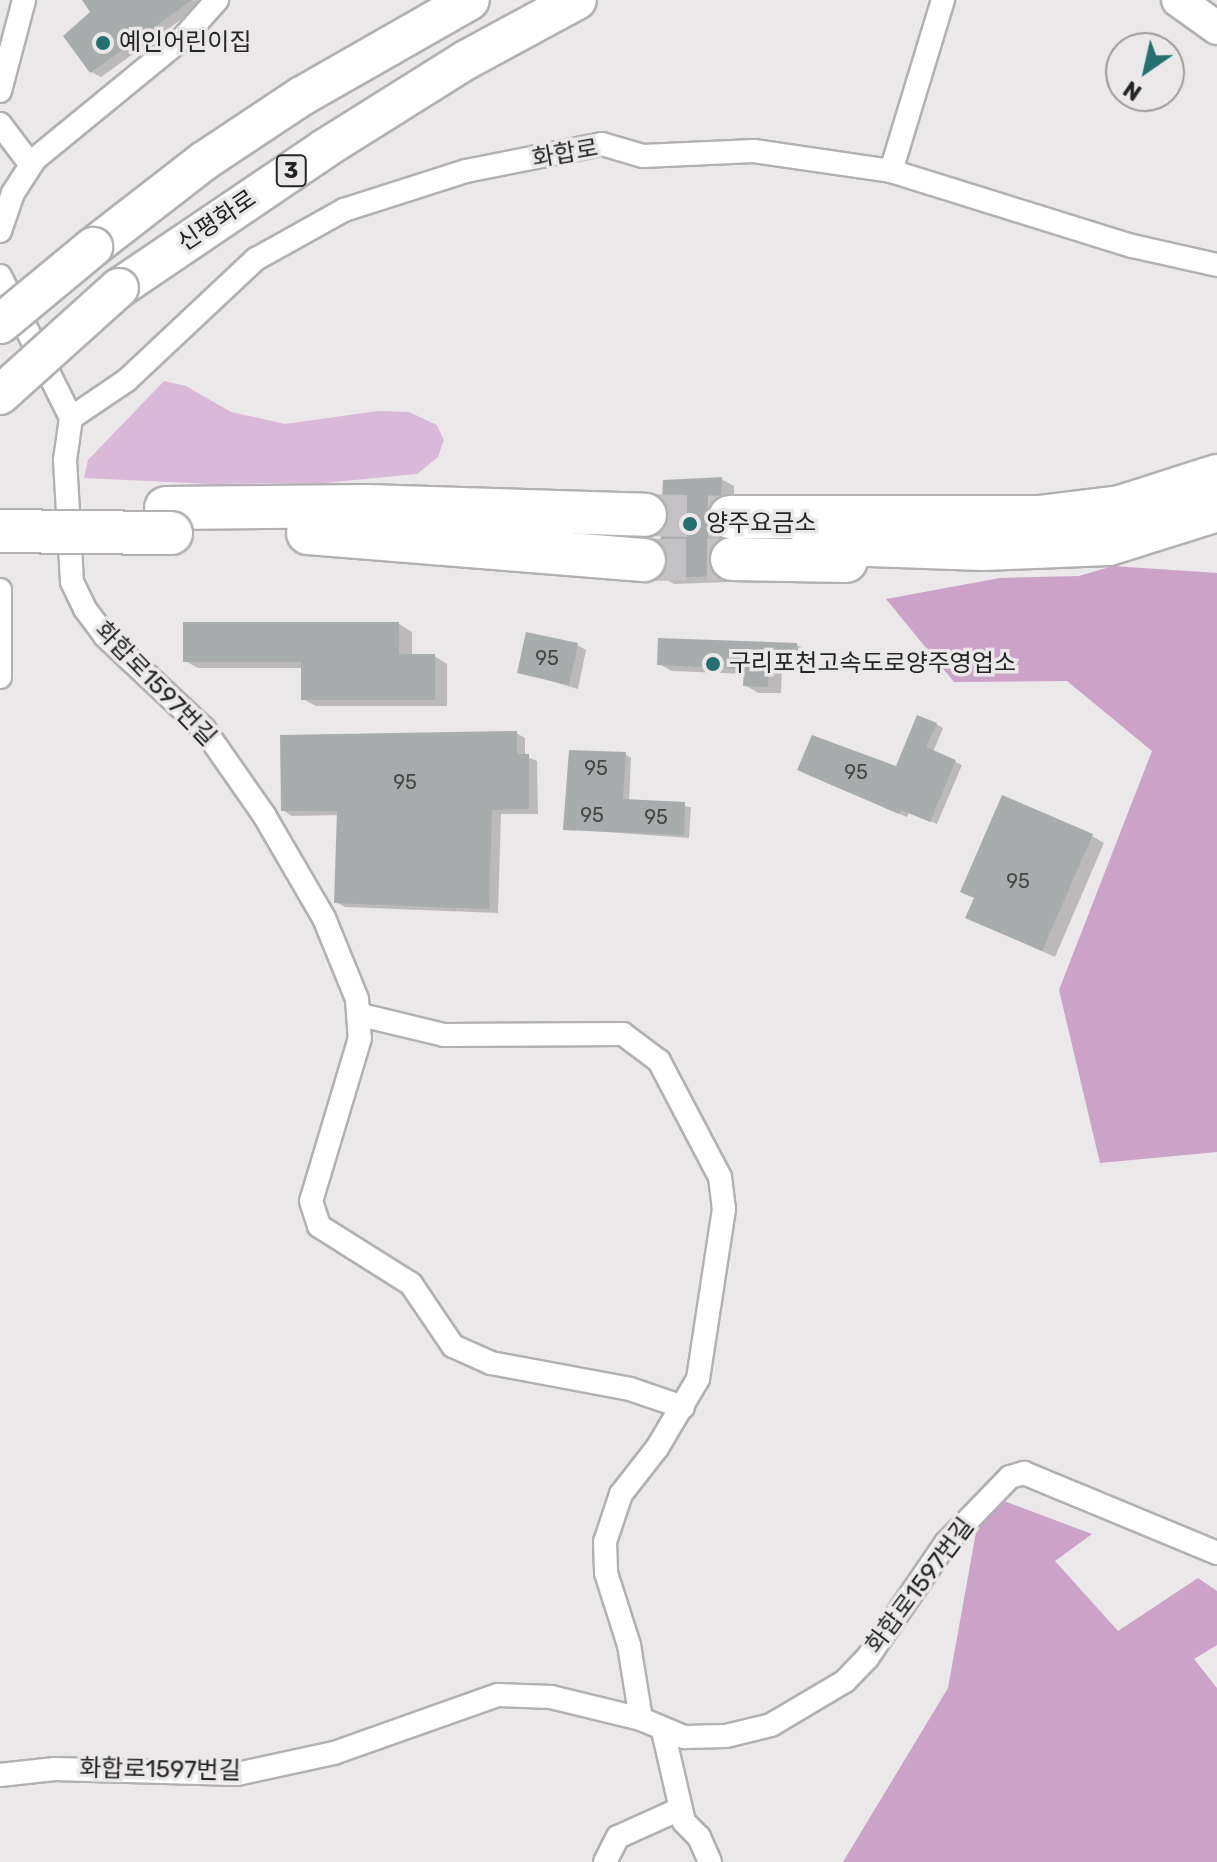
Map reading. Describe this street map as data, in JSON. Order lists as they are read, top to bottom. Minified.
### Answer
{"streets":{"highway":["3","신평화로"],"street":["화합로","화합로1597번길"]},"crossings":[["화합로","화합로1597번길"]],"places":["예인어린이집","양주요금소","구리포천고속도로양주영업소"],"house_numbers":["95","95","95","95","95","95","95"],"north":"bottom left"}
